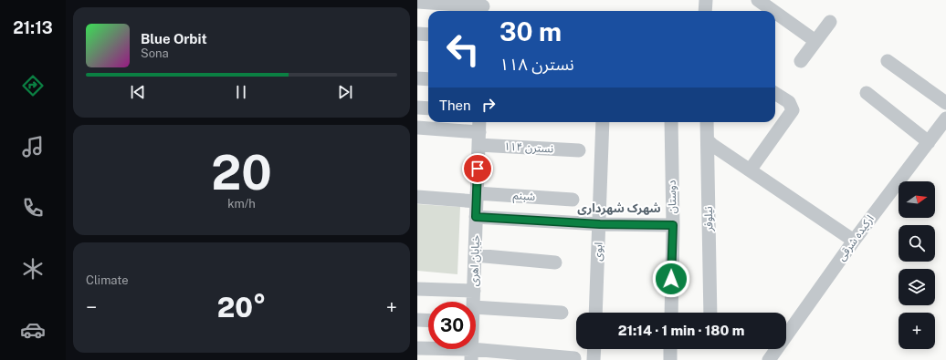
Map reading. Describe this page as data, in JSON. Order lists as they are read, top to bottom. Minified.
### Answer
{"streets":{"street":["نسترن ۱۱۴","شبنم","دوستان","نیلوفر","ارکیده شرقی","ابوی","خیابان اهری"]},"crossings":[["نسترن ۱۱۴","خیابان اهری"],["شبنم","خیابان اهری"]],"districts":["شهرک شهرداری"],"north":"right","page":{"tabs":"21:13","turn":["30 m","نسترن ۱۱۸"],"song":["Blue Orbit","Sona"],"then":"Then","tile":[["20","km/h"],"Climate"],"map_buttons":"+","heat":["−","20°","+"],"limit":"30","trip":"21:14 · 1 min · 180 m"}}
